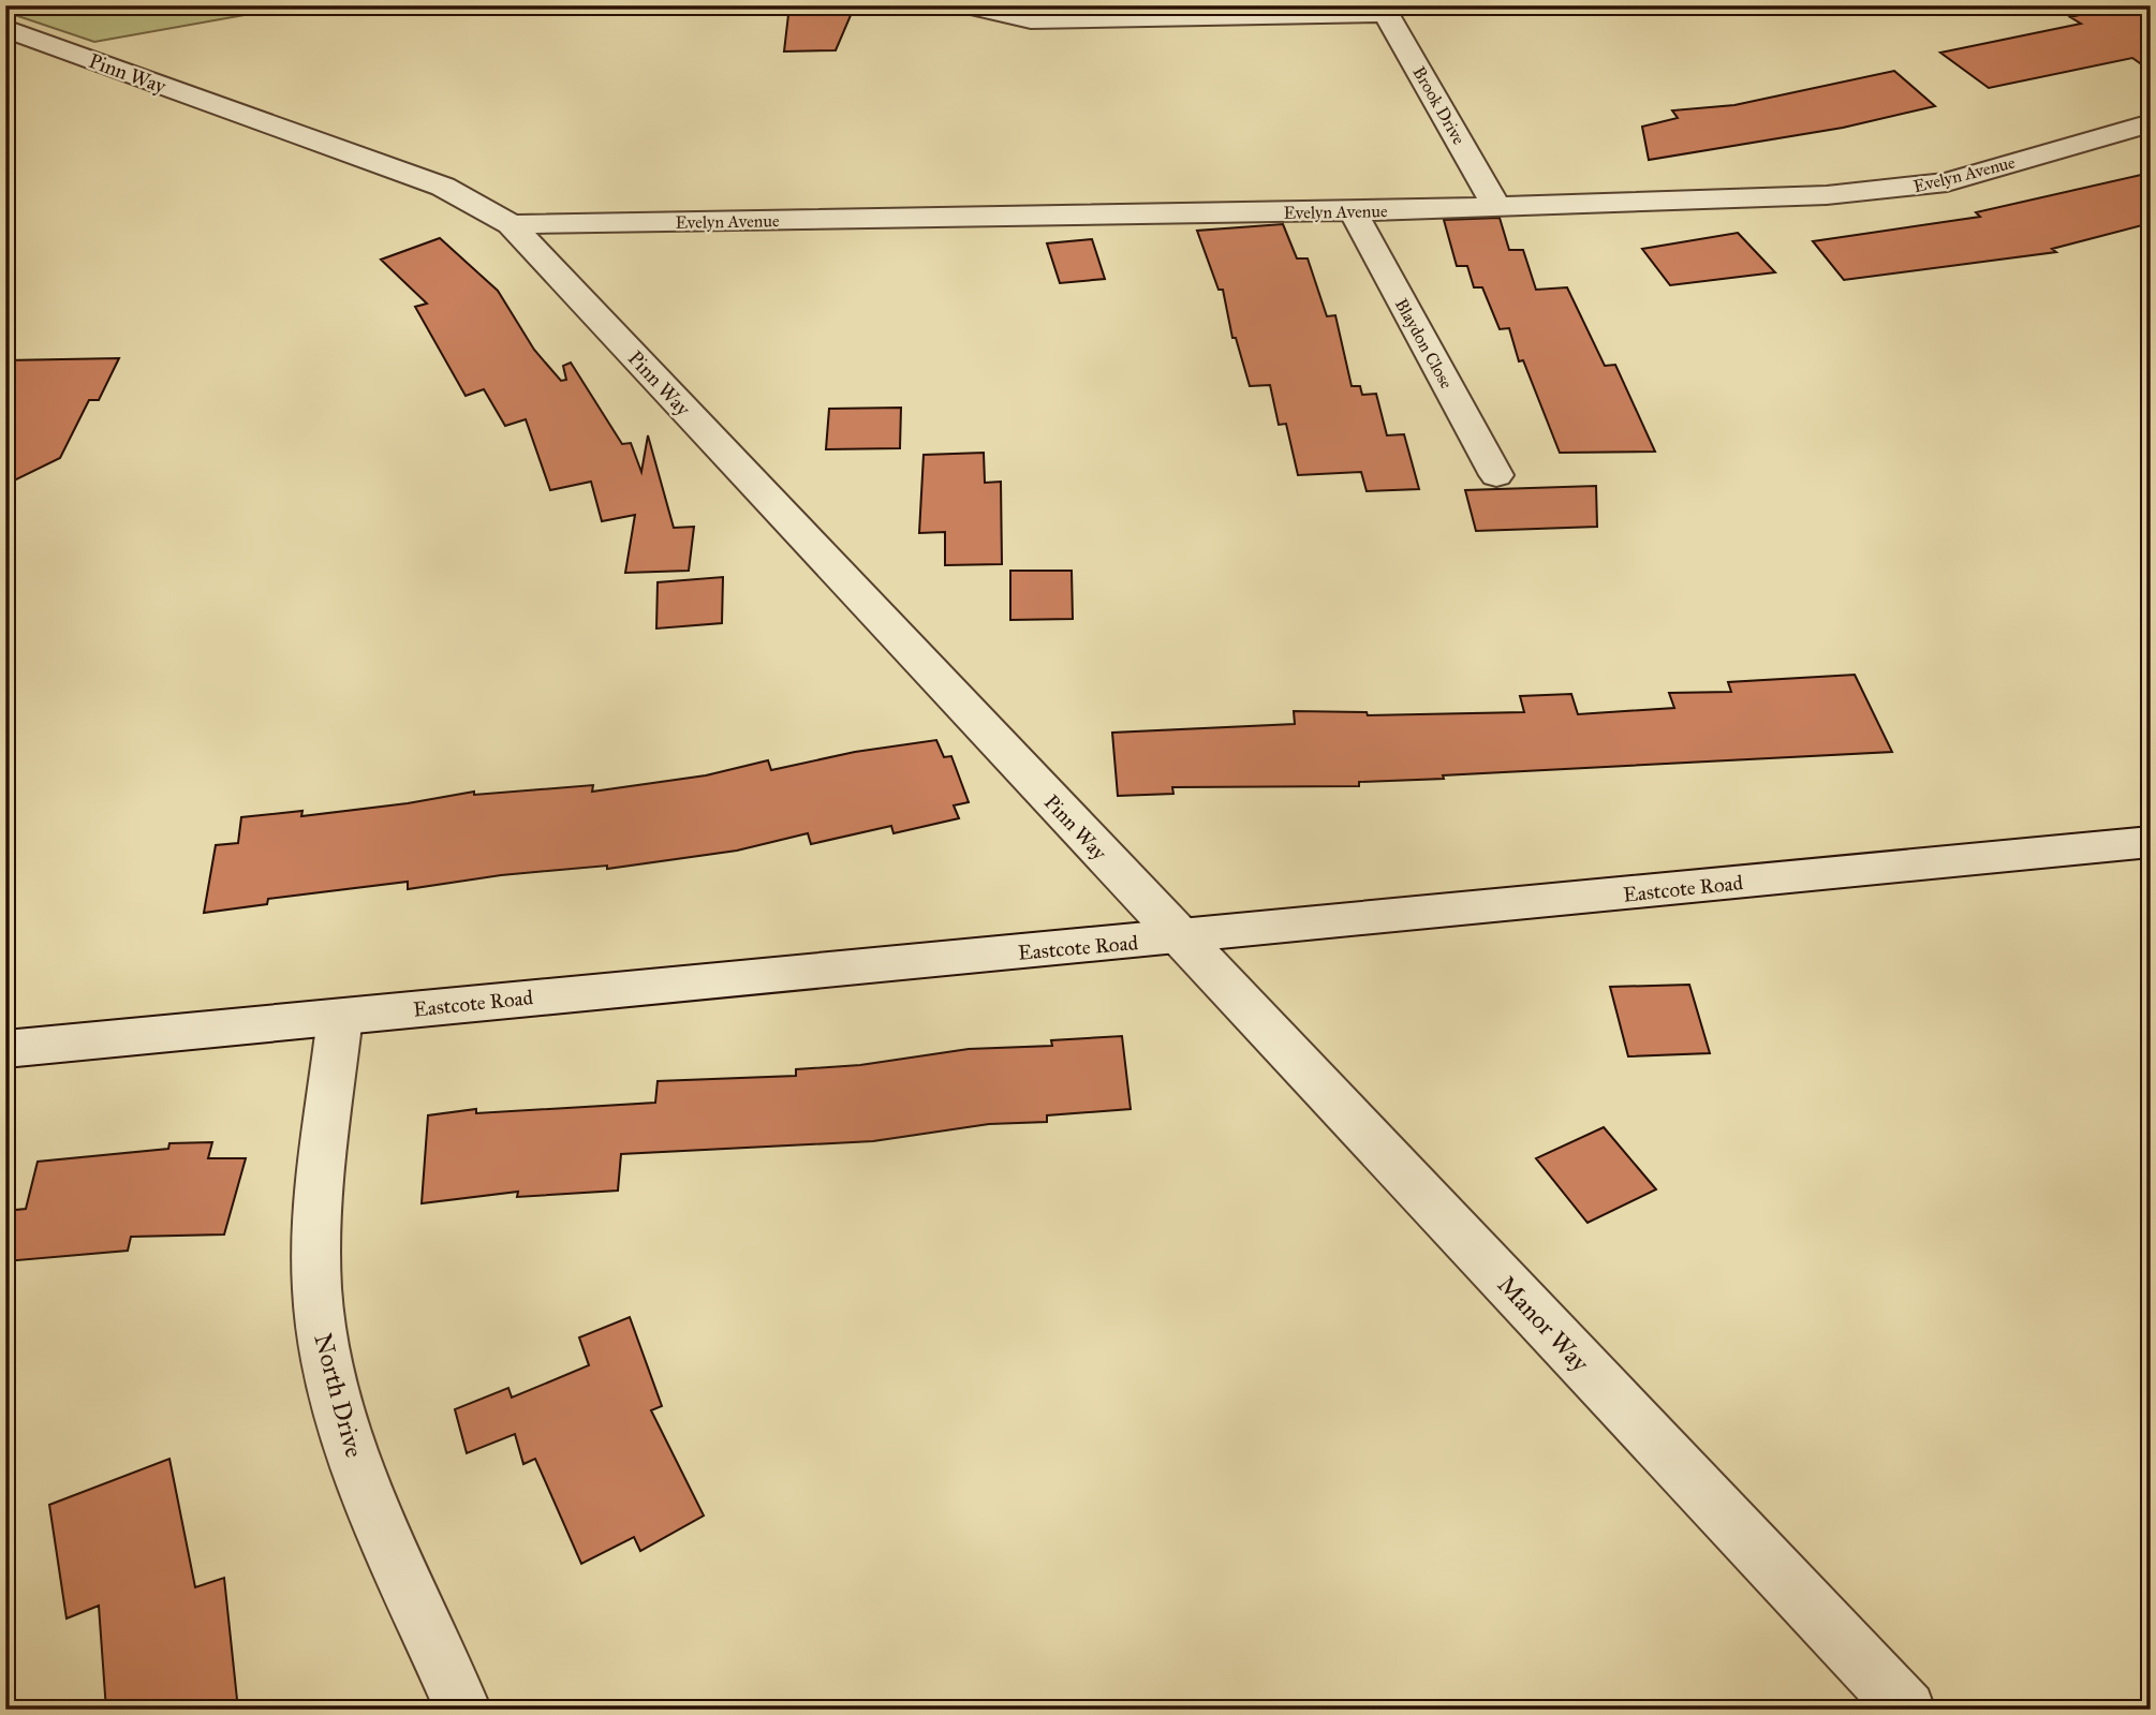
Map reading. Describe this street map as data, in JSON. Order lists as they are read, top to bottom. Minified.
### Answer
{"streets":{"street":["Pinn Way","Brook Drive","Evelyn Avenue","Blaydon Close","Eastcote Road","Manor Way","North Drive"]},"crossings":[["Pinn Way","Evelyn Avenue"],["Pinn Way","Eastcote Road"],["Pinn Way","Manor Way"],["Brook Drive","Evelyn Avenue"],["Evelyn Avenue","Blaydon Close"],["Eastcote Road","Manor Way"],["Eastcote Road","North Drive"]]}
